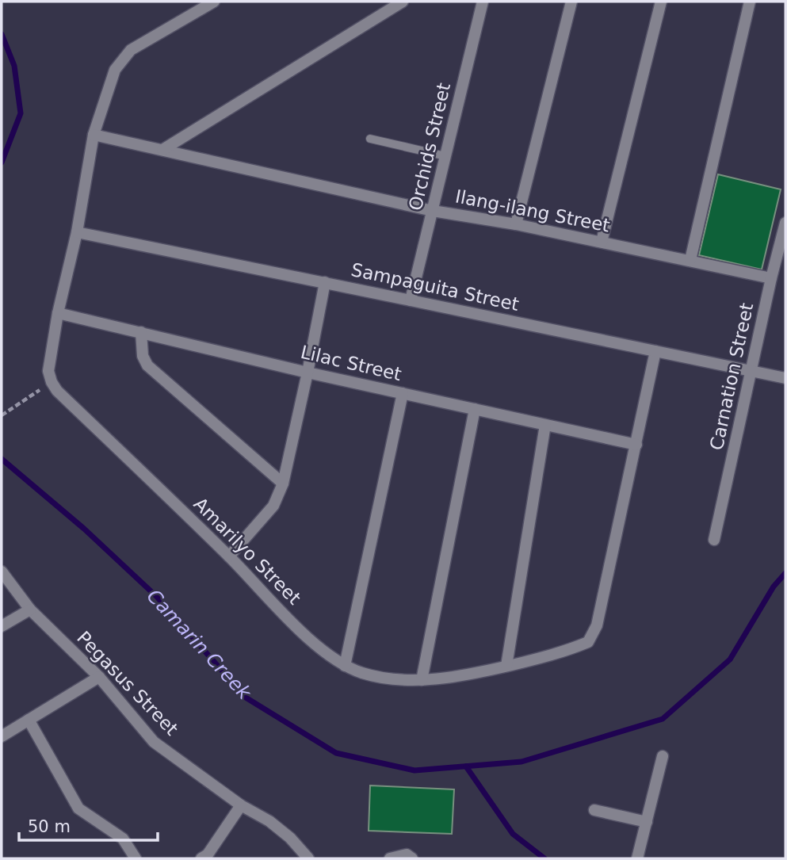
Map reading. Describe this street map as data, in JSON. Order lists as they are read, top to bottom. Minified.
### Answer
{"streets":{"street":["Orchids Street","Ilang-ilang Street","Sampaguita Street","Lilac Street","Carnation Street","Amarilyo Street","Pegasus Street"]},"crossings":[["Orchids Street","Ilang-ilang Street"],["Orchids Street","Sampaguita Street"],["Ilang-ilang Street","Carnation Street"],["Sampaguita Street","Carnation Street"],["Sampaguita Street","Amarilyo Street"],["Lilac Street","Amarilyo Street"]],"water":["Camarin Creek"],"scale_bar":"50 m"}
